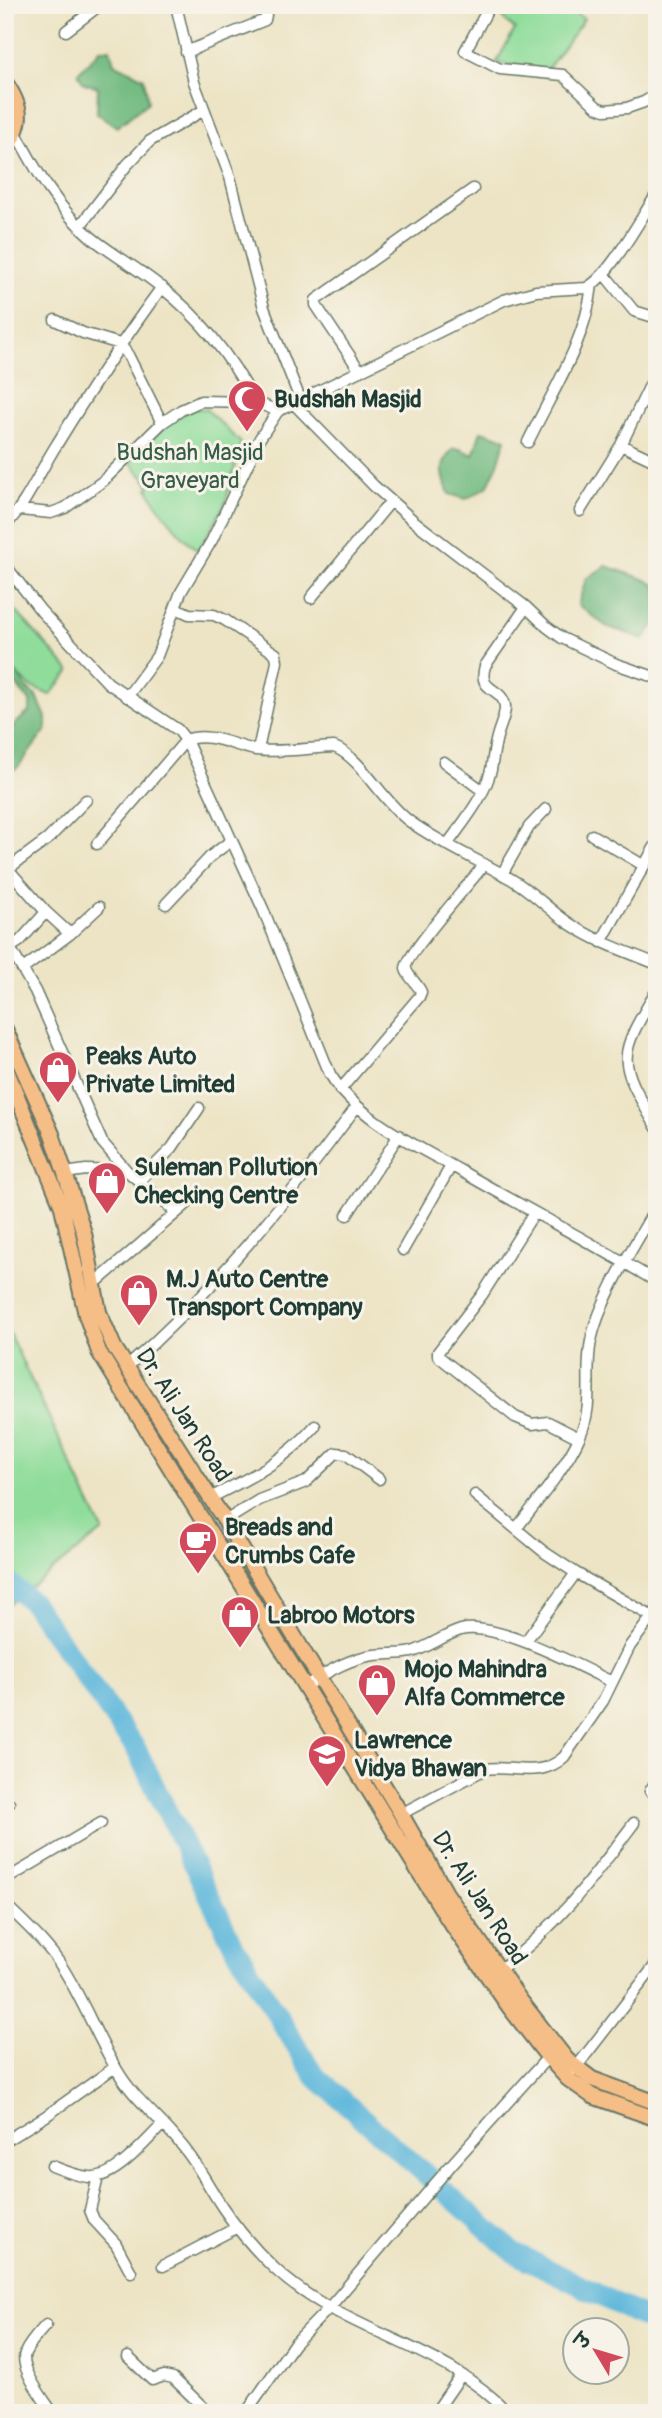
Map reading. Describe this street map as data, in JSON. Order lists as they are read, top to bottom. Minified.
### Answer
{"streets":{"main road":["Dr. Ali Jan Road"]},"parks":["Budshah Masjid Graveyard"],"places":{"mosque":["Budshah Masjid"],"shop":["Peaks Auto Private Limited","Suleman Pollution Checking Centre","M.J Auto Centre Transport Company","Labroo Motors","Mojo Mahindra Alfa Commerce"],"cafe":["Breads and Crumbs Cafe"],"school or university":["Lawrence Vidya Bhawan"]},"north":"top left"}
